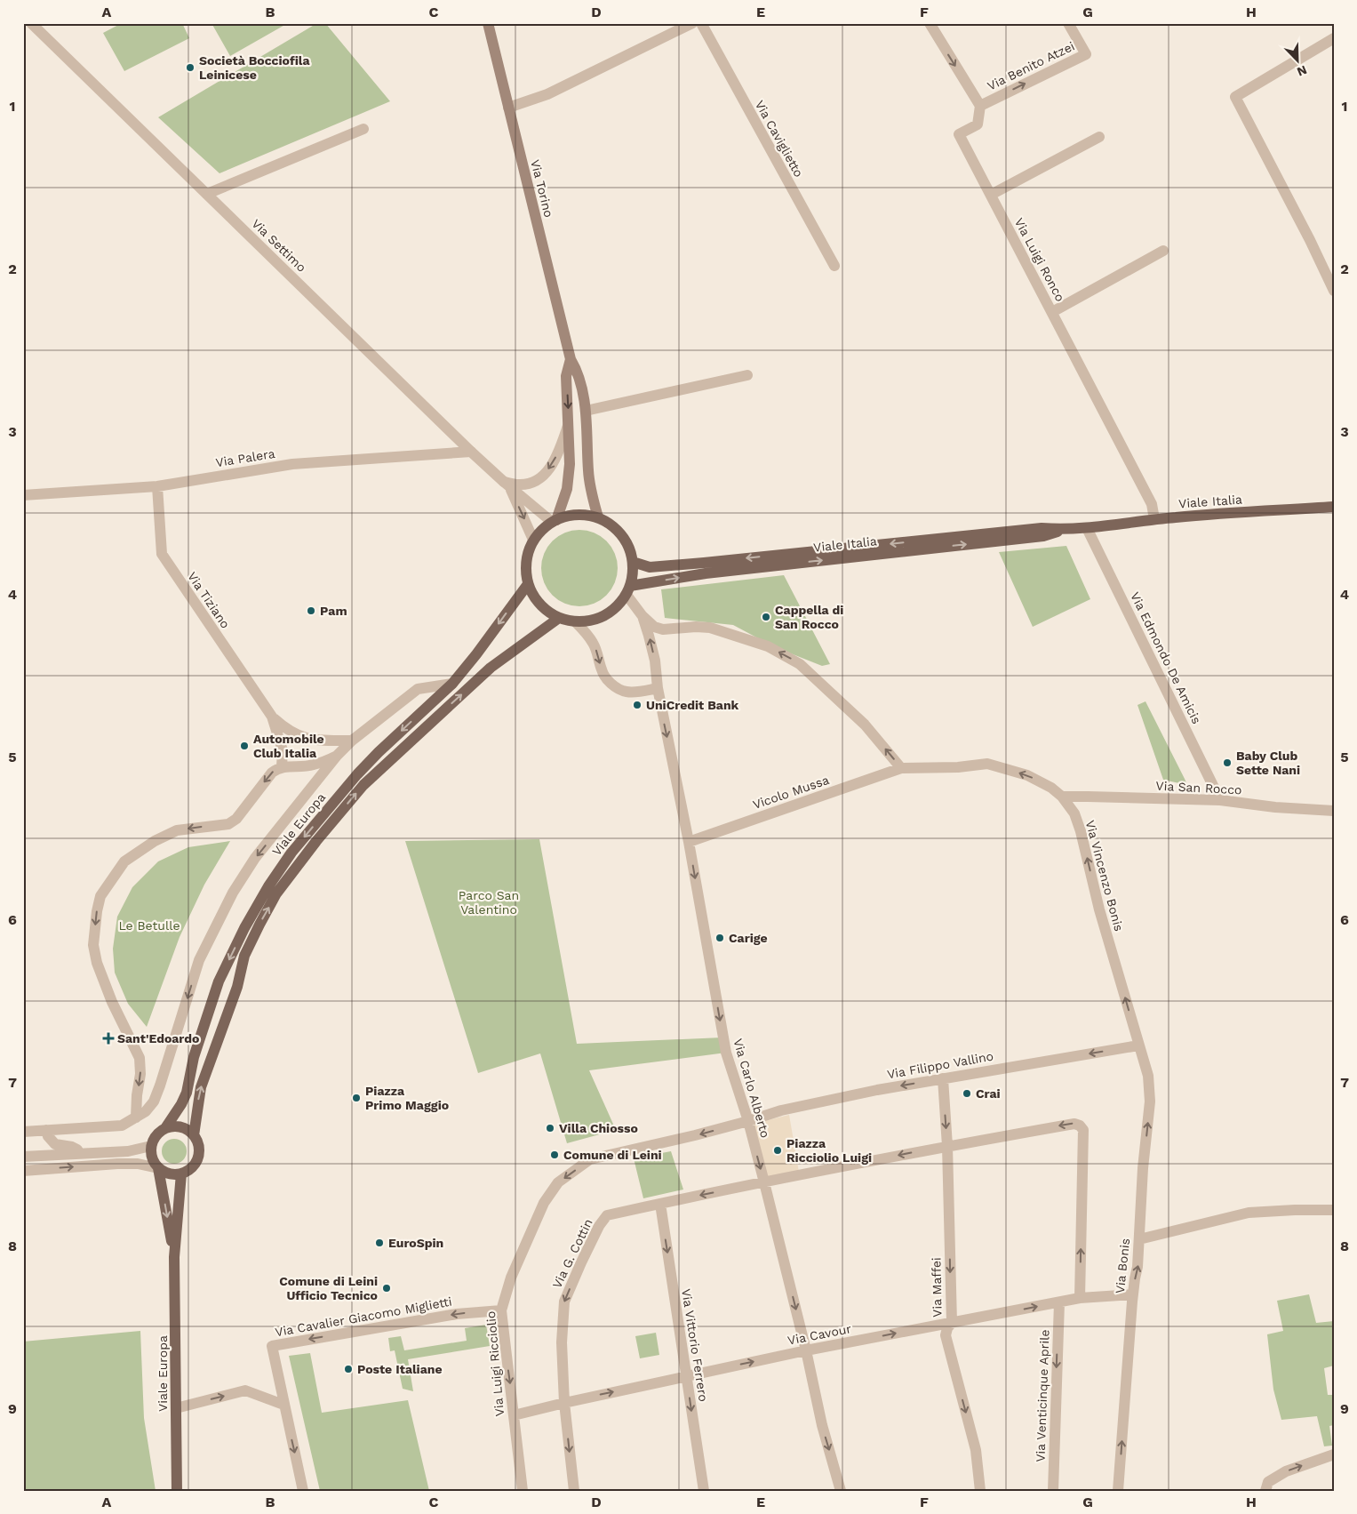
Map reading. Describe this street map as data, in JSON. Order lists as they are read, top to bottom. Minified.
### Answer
{"streets":{"main road":["Via Torino","Viale Italia","Viale Europa"],"street":["Via Benito Atzei","Via Caviglietto","Via Settimo","Via Luigi Ronco","Via Palera","Via Tiziano","Via Edmondo De Amicis","Via San Rocco","Vicolo Mussa","Via Vincenzo Bonis","Via Filippo Vallino","Via Carlo Alberto","Via G. Cottin","Via Bonis","Via Maffei","Via Cavalier Giacomo Miglietti","Via Cavour","Via Vittorio Ferrero","Via Luigi Ricciolio","Via Venticinque Aprile"]},"crossings":[["Via Benito Atzei","Via Luigi Ronco"],["Via Torino","Via Settimo"],["Via Torino","Viale Italia"],["Via Torino","Viale Europa"],["Via Torino","Via Carlo Alberto"],["Via Settimo","Via Palera"],["Via Settimo","Viale Italia"],["Via Settimo","Viale Europa"],["Via Settimo","Via Carlo Alberto"],["Via Luigi Ronco","Viale Italia"],["Via Palera","Via Tiziano"],["Viale Italia","Via Edmondo De Amicis"],["Viale Italia","Viale Europa"],["Viale Italia","Via Carlo Alberto"],["Via Edmondo De Amicis","Via San Rocco"],["Via San Rocco","Via Vincenzo Bonis"],["Vicolo Mussa","Via Vincenzo Bonis"],["Vicolo Mussa","Via Carlo Alberto"],["Viale Europa","Via Carlo Alberto"],["Via Vincenzo Bonis","Via Filippo Vallino"],["Via Vincenzo Bonis","Via Bonis"],["Via Filippo Vallino","Via Carlo Alberto"],["Via Filippo Vallino","Via Bonis"],["Via Filippo Vallino","Via Maffei"],["Via Filippo Vallino","Via Luigi Ricciolio"],["Via Carlo Alberto","Via G. Cottin"],["Via Carlo Alberto","Via Cavour"],["Via Carlo Alberto","Via Luigi Ricciolio"],["Via G. Cottin","Via Maffei"],["Via G. Cottin","Via Cavour"],["Via G. Cottin","Via Vittorio Ferrero"],["Via Bonis","Via Cavour"],["Via Maffei","Via Cavour"],["Via Cavalier Giacomo Miglietti","Via Luigi Ricciolio"],["Via Cavour","Via Vittorio Ferrero"],["Via Cavour","Via Luigi Ricciolio"],["Via Cavour","Via Venticinque Aprile"]],"one_way":["Via Vincenzo Bonis","Via Filippo Vallino","Via Carlo Alberto","Via Bonis","Via Maffei","Via Cavour","Via Vittorio Ferrero","Via Luigi Ricciolio","Via Venticinque Aprile"],"parks":["Parco San Valentino","Le Betulle"],"places":{"other":["Società Bocciofila Leinicese","Pam","Cappella di San Rocco","UniCredit Bank","Automobile Club Italia","Baby Club Sette Nani","Carige","Crai","Piazza Primo Maggio","Villa Chiosso","Piazza Ricciolio Luigi","Comune di Leini","EuroSpin","Comune di Leini Ufficio Tecnico","Poste Italiane"],"health":["Sant'Edoardo"]},"north":"bottom right","grid":{"columns":["A","B","C","D","E","F","G","H"],"rows":["1","2","3","4","5","6","7","8","9"]}}
